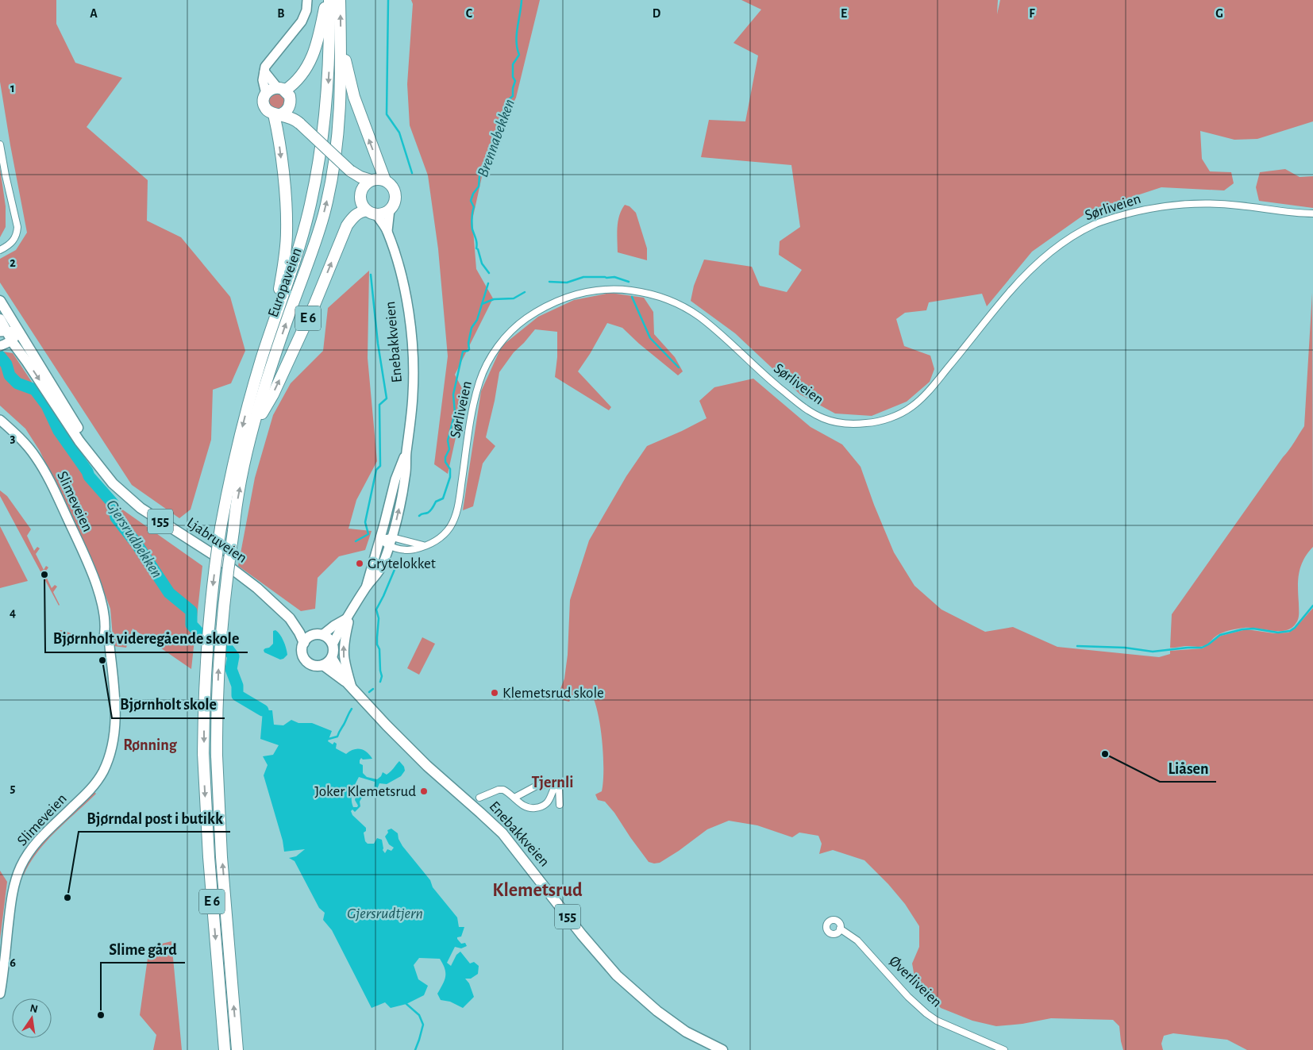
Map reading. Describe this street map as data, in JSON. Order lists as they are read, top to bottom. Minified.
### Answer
{"streets":{"highway":["Europaveien","E 6"],"main road":["Enebakkveien","155","Ljabruveien"],"street":["Sørliveien","Slimeveien","Øverliveien"]},"crossings":[["Sørliveien","Enebakkveien"],["Europaveien","E 6"],["E 6","Enebakkveien"],["Enebakkveien","155"],["Enebakkveien","Ljabruveien"],["155","Ljabruveien"]],"districts":["Rønning","Tjernli","Klemetsrud"],"water":["Brennabekken","Gjersrudbekken","Gjersrudtjern"],"places":["Grytelokket","Bjørnholt videregående skole","Bjørnholt skole","Klemetsrud skole","Liåsen","Joker Klemetsrud","Bjørndal post i butikk","Slime gård"],"north":"top","grid":{"columns":["A","B","C","D","E","F","G"],"rows":["1","2","3","4","5","6"]}}
